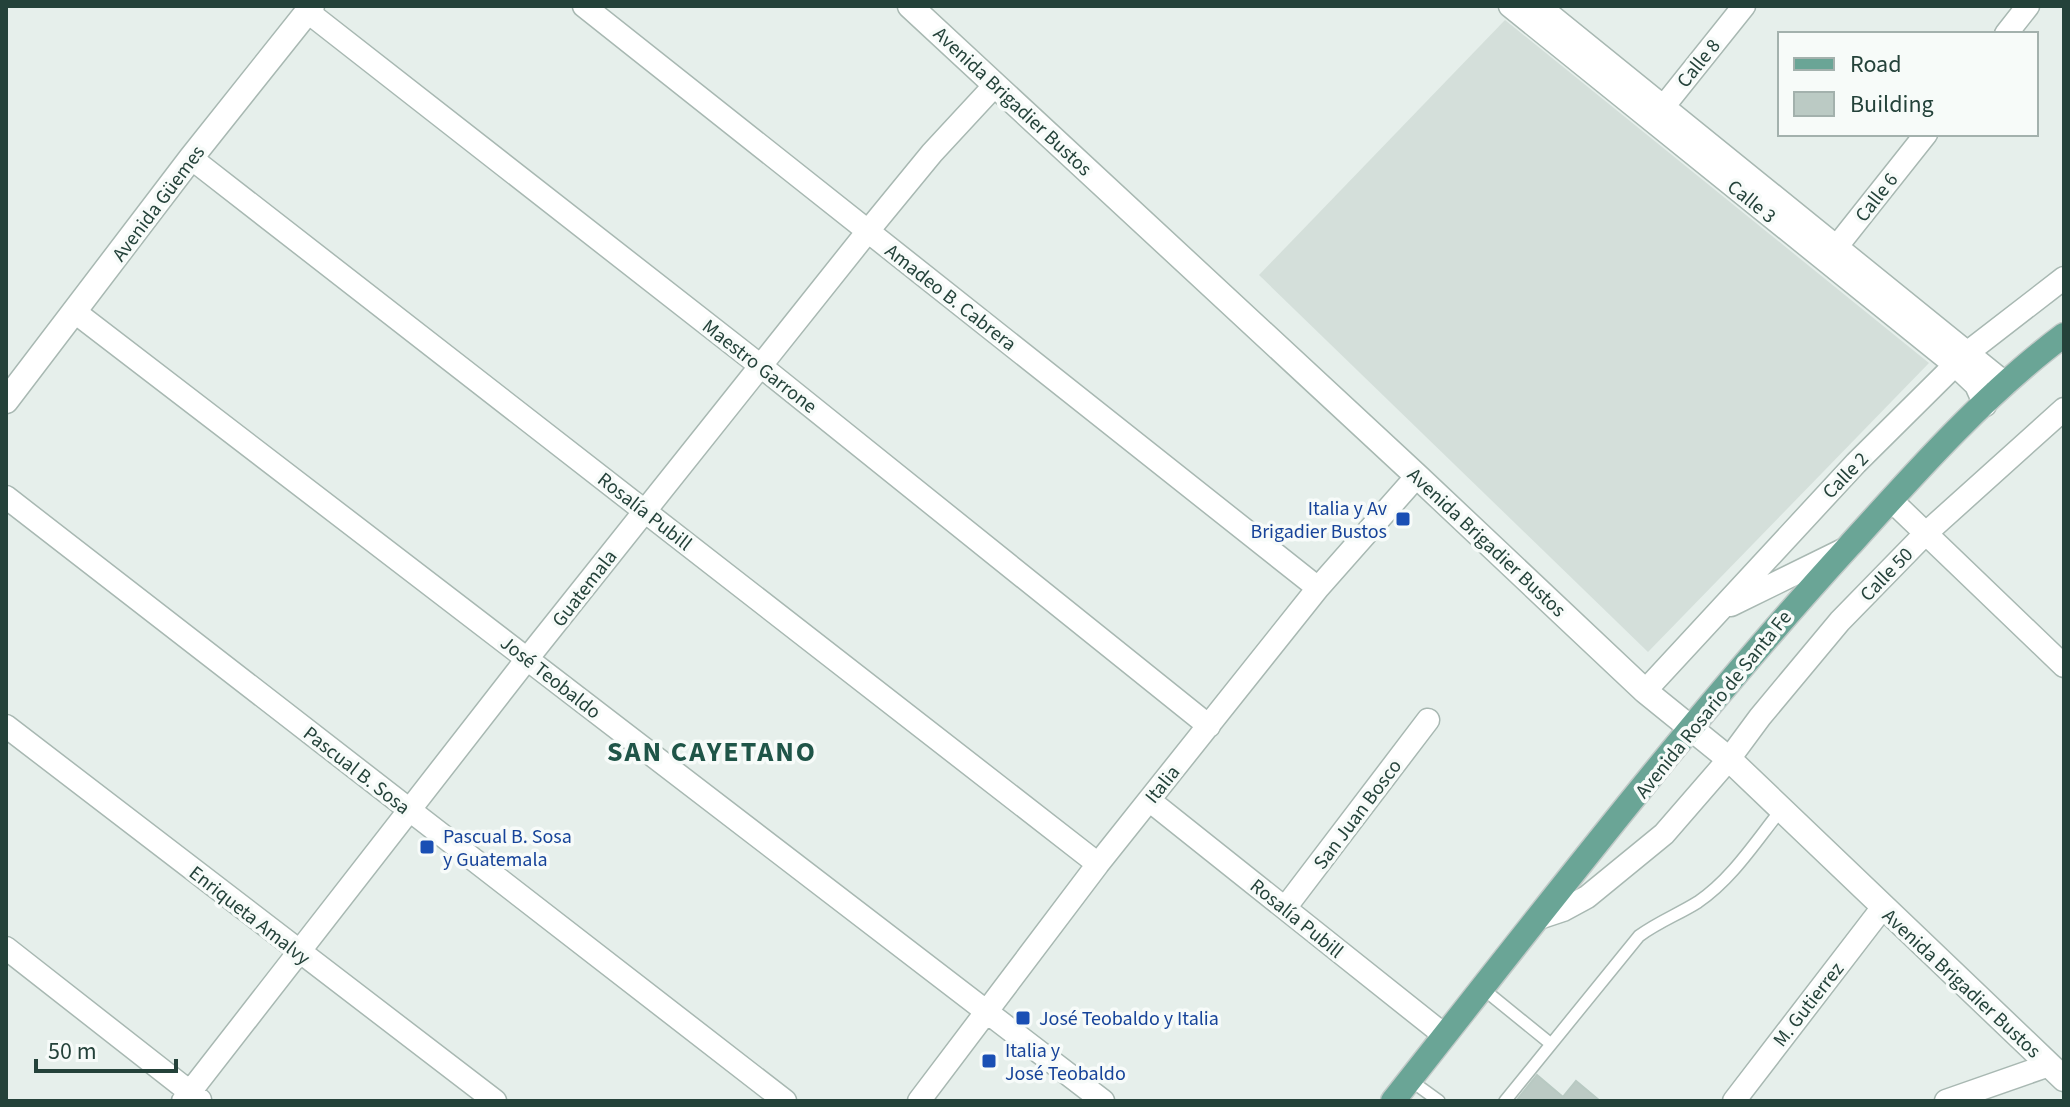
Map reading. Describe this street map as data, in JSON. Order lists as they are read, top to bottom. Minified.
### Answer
{"streets":{"main road":["Avenida Rosario de Santa Fe"],"street":["Calle 8","Avenida Brigadier Bustos","Calle 6","Calle 3","Avenida Güemes","Amadeo B. Cabrera","Maestro Garrone","Calle 2","Rosalía Pubill","Calle 50","Guatemala","José Teobaldo","Pascual B. Sosa","Italia","San Juan Bosco","Enriqueta Amalvy","M. Gutierrez"]},"crossings":[["Calle 8","Calle 3"],["Avenida Brigadier Bustos","Calle 2"],["Avenida Brigadier Bustos","Calle 50"],["Avenida Brigadier Bustos","Guatemala"],["Avenida Brigadier Bustos","Avenida Rosario de Santa Fe"],["Avenida Brigadier Bustos","Italia"],["Avenida Brigadier Bustos","M. Gutierrez"],["Calle 6","Calle 3"],["Calle 3","Calle 2"],["Calle 3","Avenida Rosario de Santa Fe"],["Avenida Güemes","Maestro Garrone"],["Avenida Güemes","Rosalía Pubill"],["Avenida Güemes","José Teobaldo"],["Amadeo B. Cabrera","Guatemala"],["Amadeo B. Cabrera","Italia"],["Maestro Garrone","Guatemala"],["Maestro Garrone","Italia"],["Rosalía Pubill","Guatemala"],["Rosalía Pubill","Avenida Rosario de Santa Fe"],["Rosalía Pubill","Italia"],["Rosalía Pubill","San Juan Bosco"],["Calle 50","Avenida Rosario de Santa Fe"],["Guatemala","José Teobaldo"],["Guatemala","Pascual B. Sosa"],["Guatemala","Enriqueta Amalvy"],["José Teobaldo","Italia"]],"districts":["SAN CAYETANO"],"places":{"transit":["Italia y Av Brigadier Bustos","Pascual B. Sosa y Guatemala","José Teobaldo y Italia","Italia y José Teobaldo"]},"legend":["Road","Building"],"scale_bar":"50 m"}
